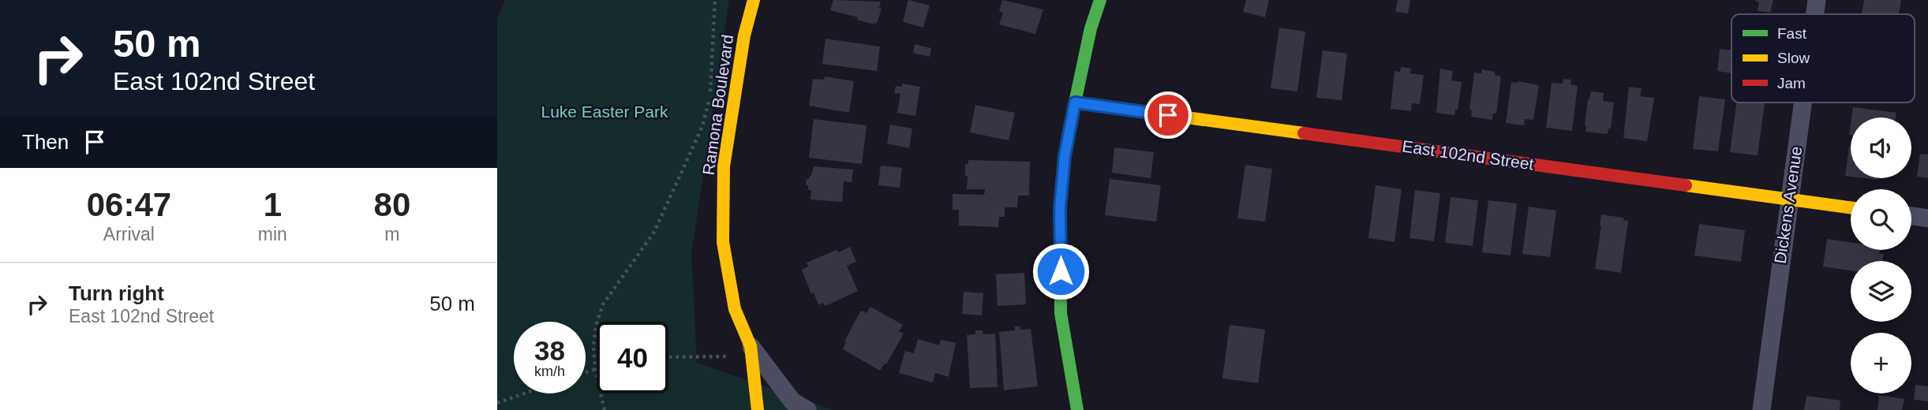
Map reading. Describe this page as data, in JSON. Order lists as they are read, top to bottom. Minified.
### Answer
{"streets":{"street":["Ramona Boulevard","East 102nd Street","Dickens Avenue"]},"crossings":[["East 102nd Street","Dickens Avenue"]],"parks":["Luke Easter Park"],"legend":["Fast","Slow","Jam"],"page":{"turn":["50 m","East 102nd Street"],"then":"Then","map_buttons":"+","eta":["06:47","Arrival","1","min","80","m"],"list":[{"name":"Turn right","note":"East 102nd Street","value":"50 m"}],"speed":"38 km/h","limit":"40"}}
